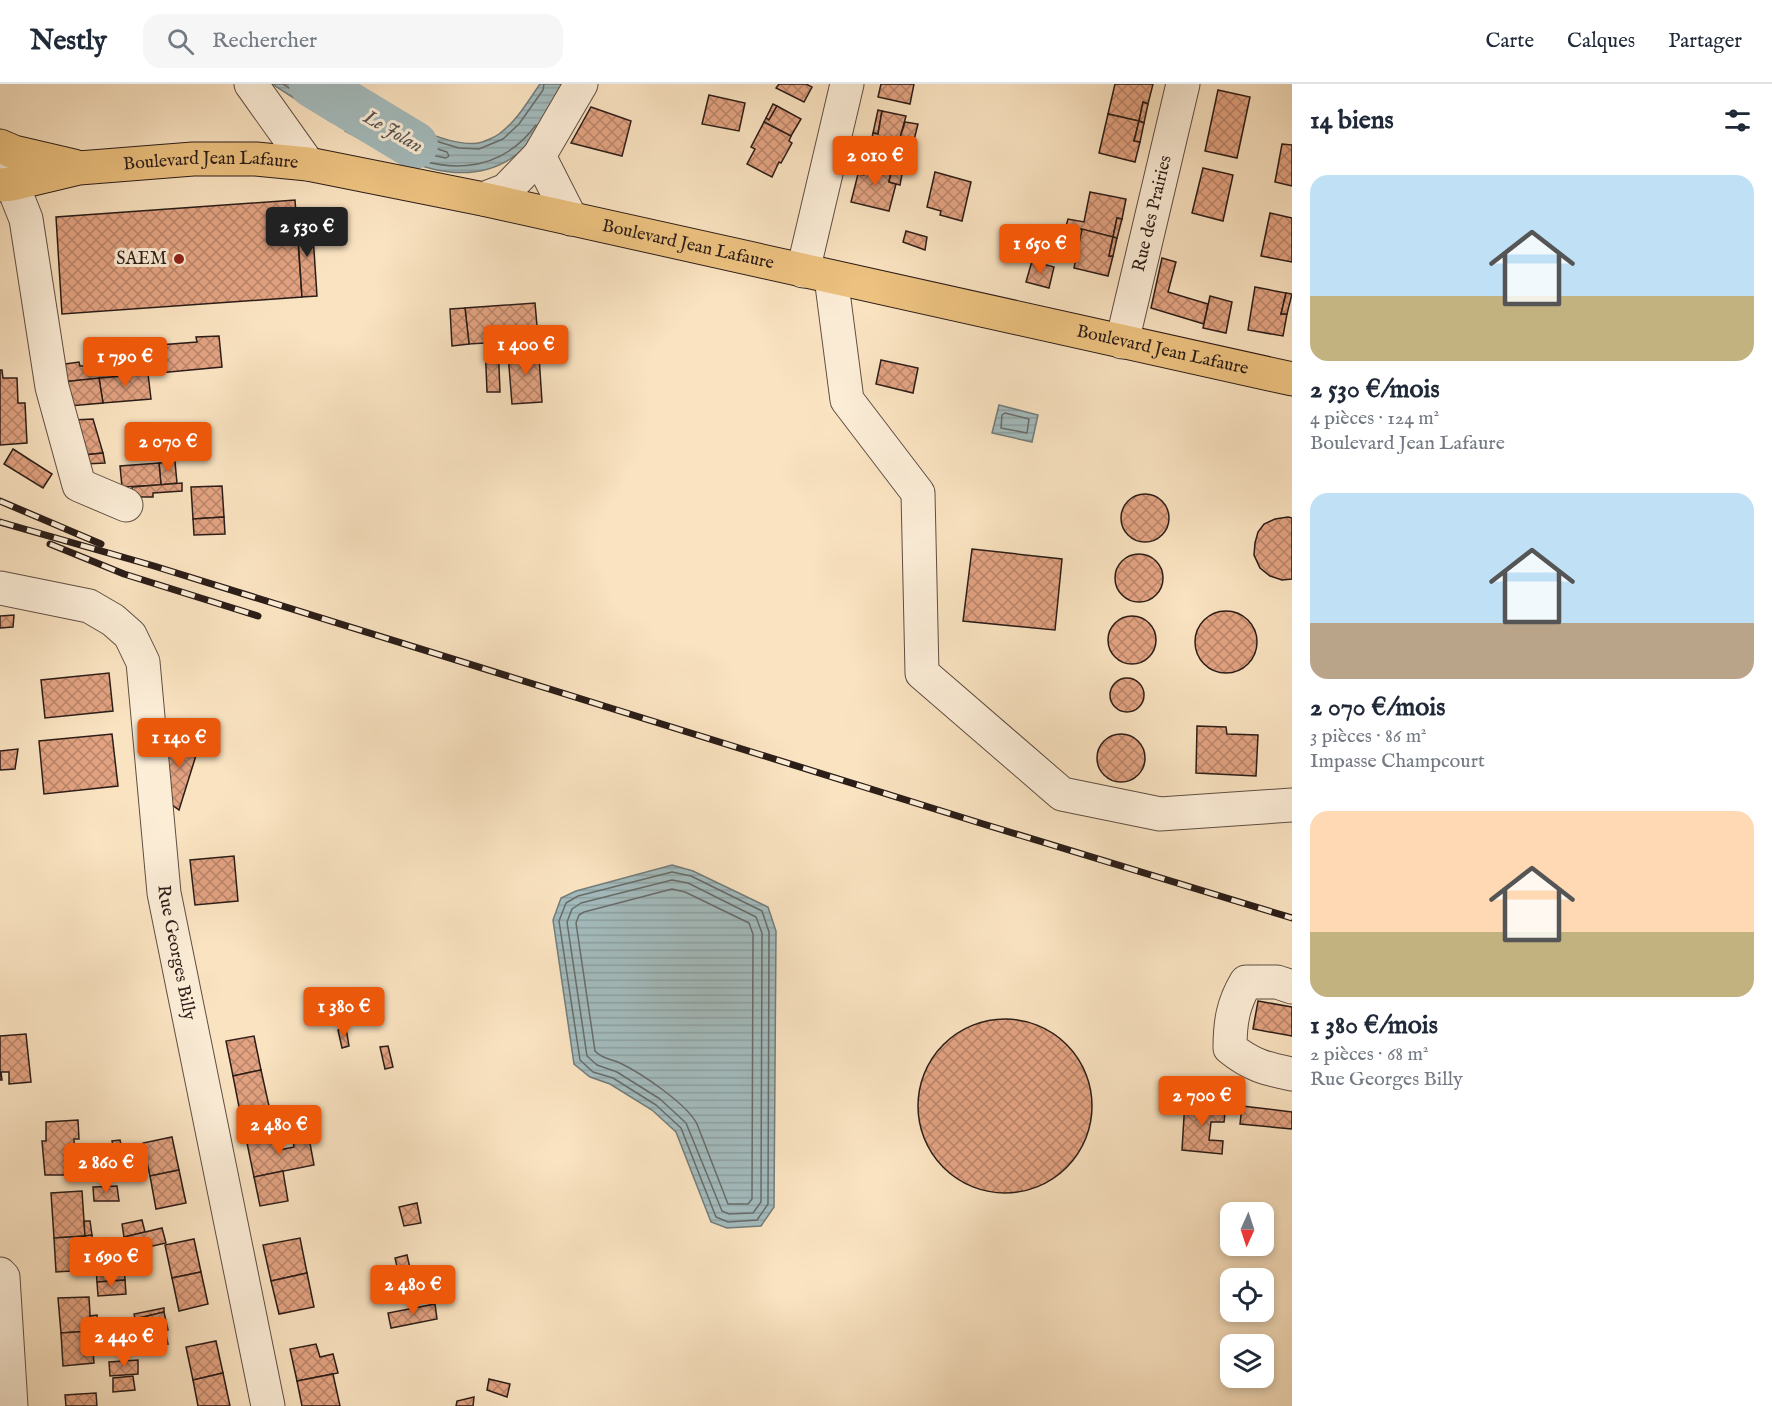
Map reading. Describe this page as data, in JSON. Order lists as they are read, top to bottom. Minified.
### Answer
{"streets":{"main road":["Boulevard Jean Lafaure"],"street":["Rue des Prairies","Rue Georges Billy"]},"crossings":[["Boulevard Jean Lafaure","Rue des Prairies"]],"water":["Le Jolan"],"places":["SAEM"],"north":"bottom","page":{"header":"Nestly","search":"Rechercher","nav":["Carte","Calques","Partager"],"heading":"14 biens","price":["2 010 €","2 530 €","1 650 €","1 400 €","1 790 €","2 070 €","1 140 €","1 380 €","2 700 €","2 480 €","2 860 €","1 690 €","2 480 €","2 440 €"],"list":[{"name":"2 530 €/mois","note":"4 pièces · 124 m² · Boulevard Jean Lafaure"},{"name":"2 070 €/mois","note":"3 pièces · 86 m² · Impasse Champcourt"},{"name":"1 380 €/mois","note":"2 pièces · 68 m² · Rue Georges Billy"}]}}
